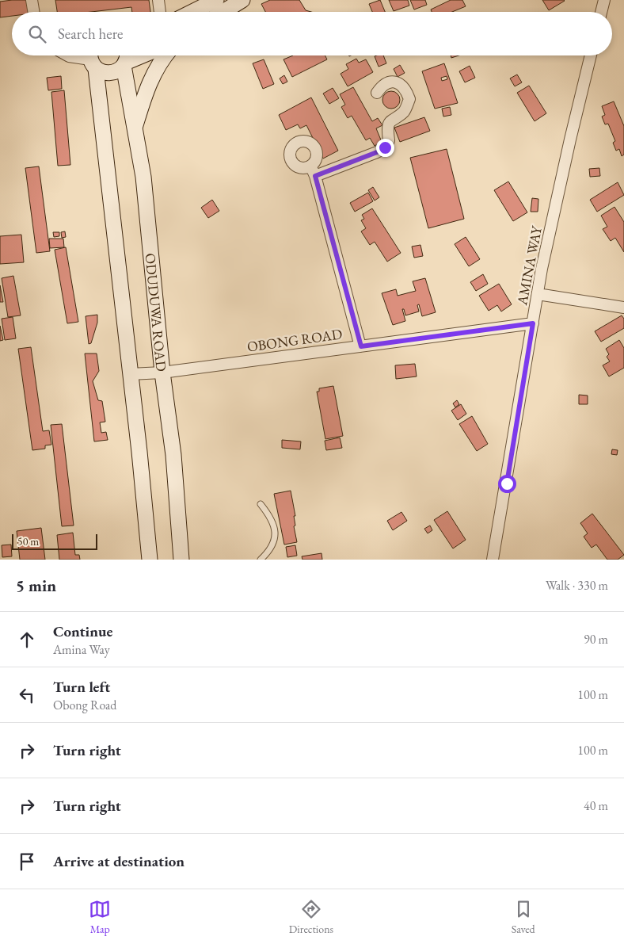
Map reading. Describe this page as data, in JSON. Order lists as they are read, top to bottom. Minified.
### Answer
{"streets":{"street":["AMINA WAY","ODUDUWA ROAD","OBONG ROAD"]},"crossings":[["AMINA WAY","OBONG ROAD"],["ODUDUWA ROAD","OBONG ROAD"]],"scale_bar":"50 m","page":{"search":"Search here","scale":"50 m","heading":["5 min","Walk · 330 m"],"list":[["Continue","Amina Way","90 m"],["Turn left","Obong Road","100 m"],["Turn right","100 m"],["Turn right","40 m"],"Arrive at destination"],"nav":["Map","Directions","Saved"]}}
